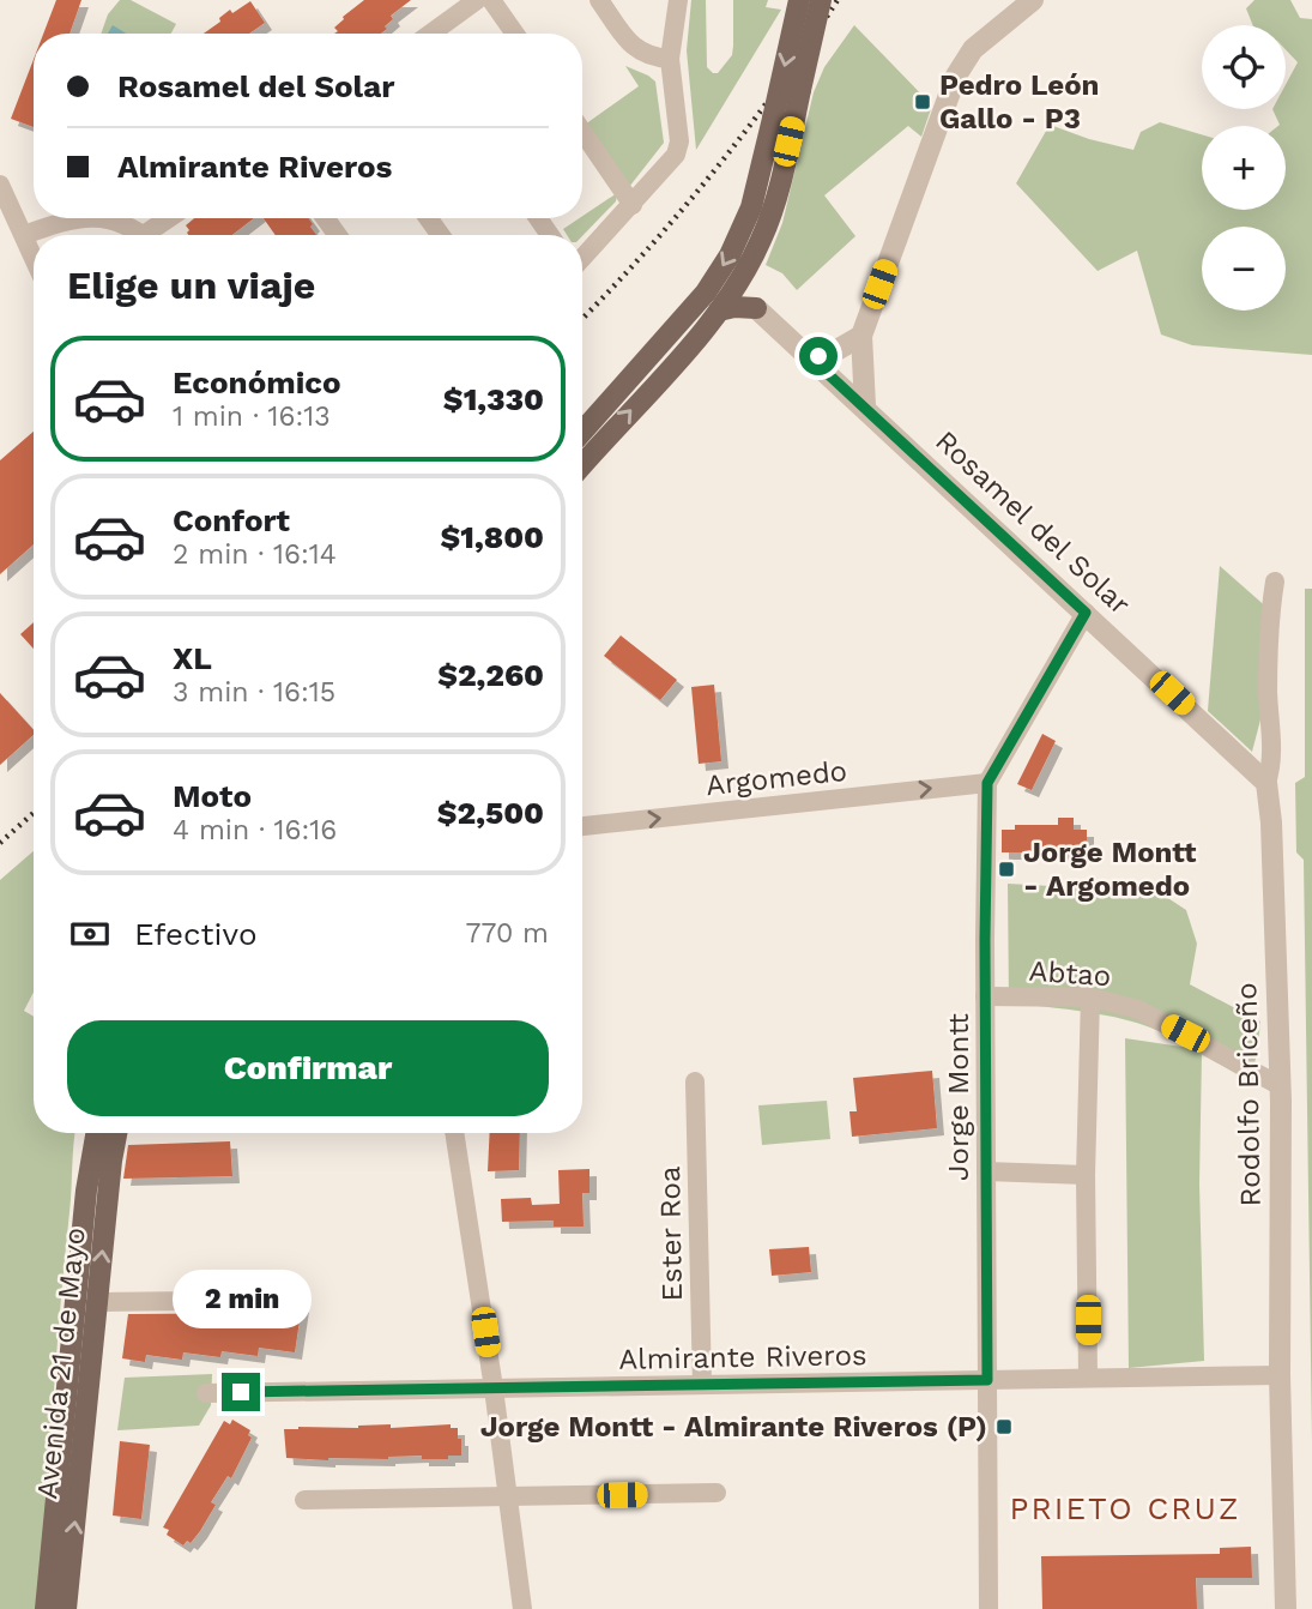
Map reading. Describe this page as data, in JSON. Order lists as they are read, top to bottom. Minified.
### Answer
{"streets":{"main road":["Avenida 21 de Mayo"],"street":["Rosamel del Solar","Argomedo","Abtao","Rodolfo Briceño","Jorge Montt","Ester Roa","Almirante Riveros"]},"crossings":[["Rosamel del Solar","Rodolfo Briceño"],["Rosamel del Solar","Jorge Montt"],["Argomedo","Jorge Montt"],["Abtao","Rodolfo Briceño"],["Abtao","Jorge Montt"],["Rodolfo Briceño","Almirante Riveros"],["Jorge Montt","Almirante Riveros"],["Ester Roa","Almirante Riveros"]],"one_way":["Argomedo"],"districts":["PRIETO CRUZ"],"places":{"transit":["Pedro León Gallo - P3","Jorge Montt - Argomedo","Jorge Montt - Almirante Riveros (P)"]},"page":{"map_buttons":["+","−"],"banner":["Rosamel del Solar","Almirante Riveros"],"heading":"Elige un viaje","list":[{"name":"Económico","note":"1 min · 16:13","value":"$1,330"},{"name":"Confort","note":"2 min · 16:14","value":"$1,800"},{"name":"XL","note":"3 min · 16:15","value":"$2,260"},{"name":"Moto","note":"4 min · 16:16","value":"$2,500"}],"pay":["Efectivo","770 m"],"buttons":"Confirmar","bubble":"2 min"}}
